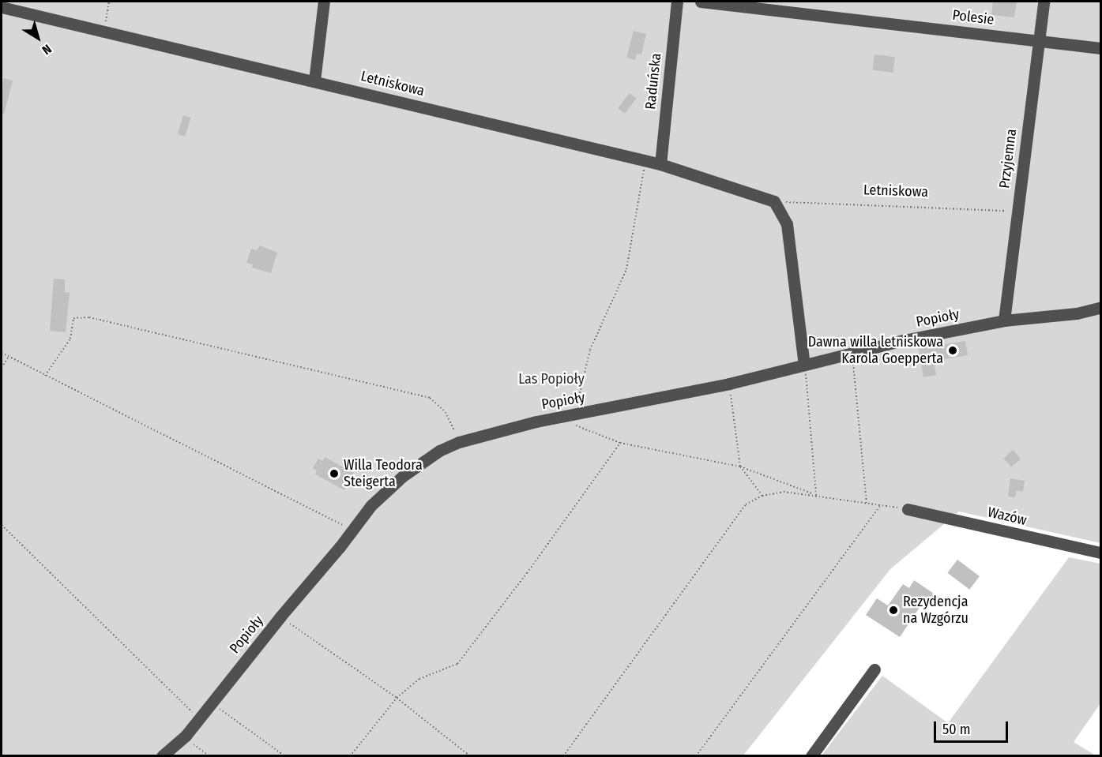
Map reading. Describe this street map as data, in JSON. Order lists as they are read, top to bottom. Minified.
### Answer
{"streets":{"street":["Polesie","Raduńska","Letniskowa","Przyjemna","Popioły","Wazów"]},"crossings":[["Polesie","Przyjemna"],["Raduńska","Letniskowa"],["Letniskowa","Przyjemna"],["Przyjemna","Popioły"]],"parks":["Las Popioły"],"places":["Dawna willa letniskowa Karola Goepperta","Willa Teodora Steigerta","Rezydencja na Wzgórzu"],"scale_bar":"50 m","north":"bottom right"}
